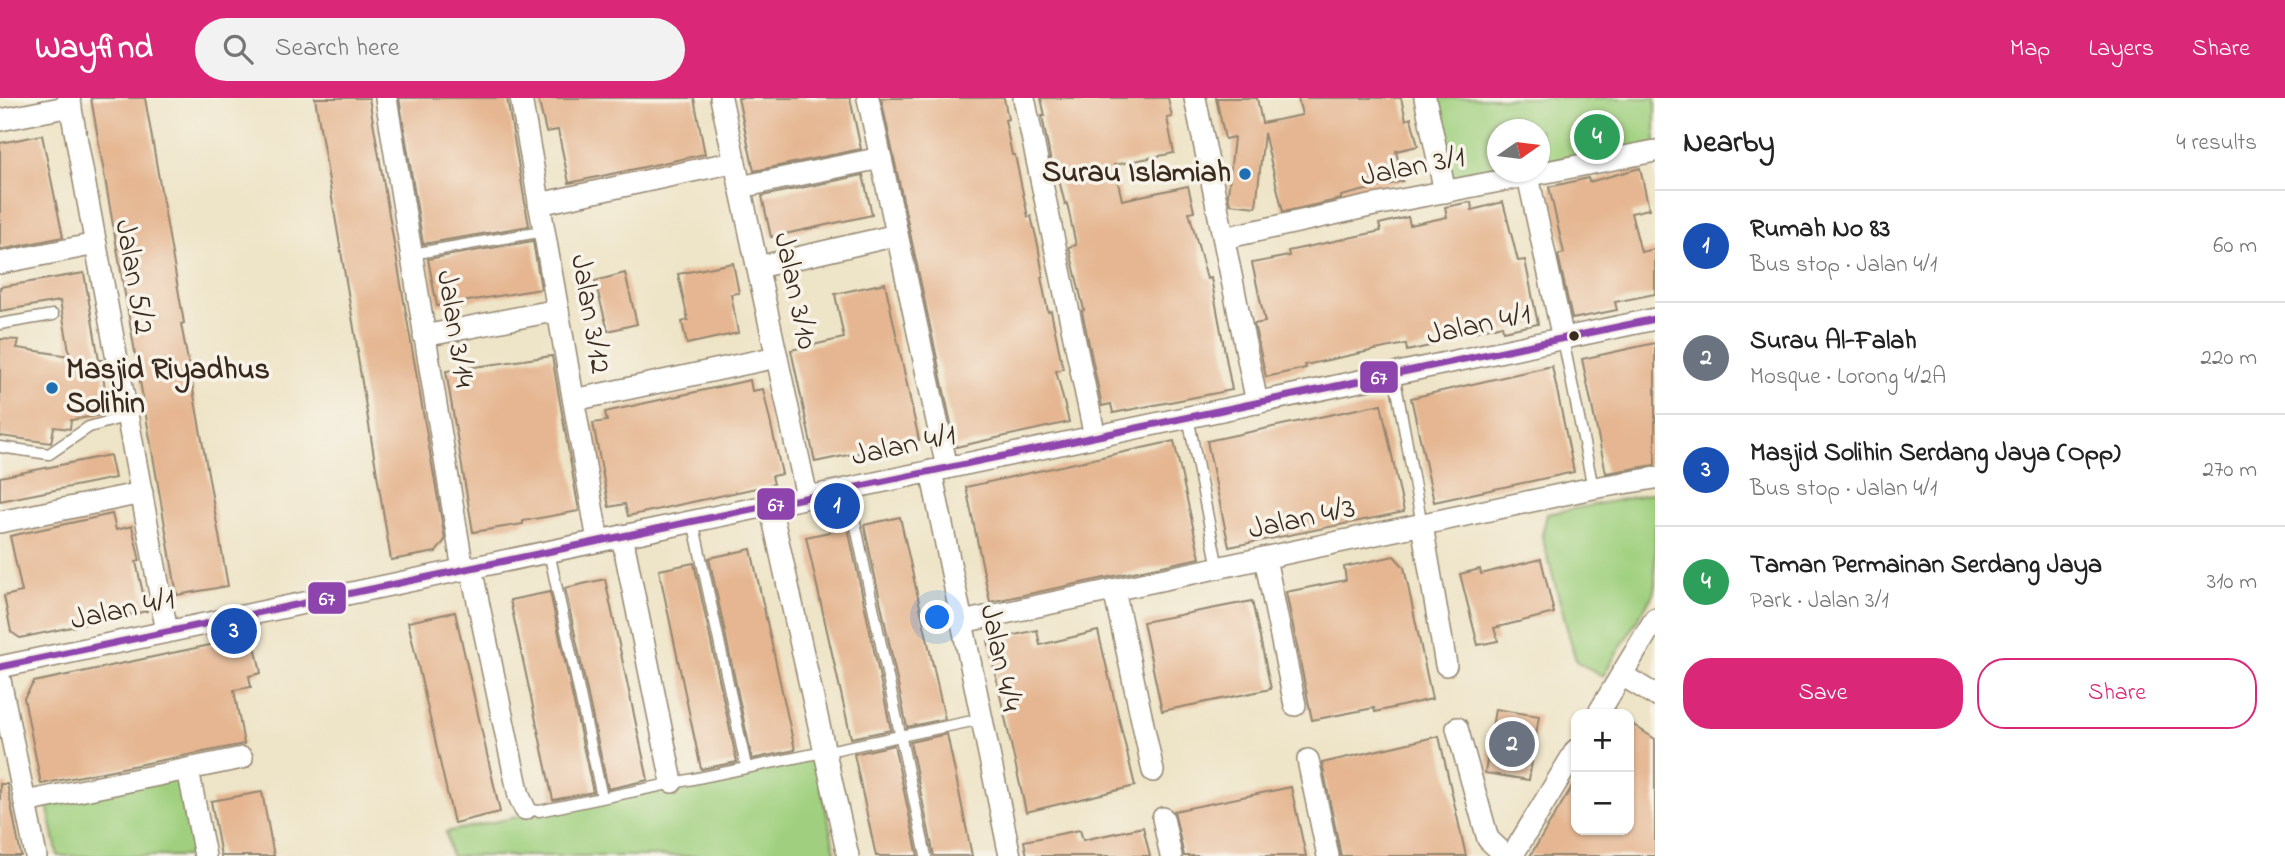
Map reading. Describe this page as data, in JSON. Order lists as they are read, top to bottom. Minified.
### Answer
{"streets":{"street":["Jalan 3/1","Jalan 5/2","Jalan 3/10","Jalan 3/12","Jalan 4/1","Jalan 3/14","Jalan 4/3","Jalan 4/4"]},"crossings":[["Jalan 5/2","Jalan 4/1"],["Jalan 3/10","Jalan 4/1"],["Jalan 3/12","Jalan 4/1"],["Jalan 4/1","Jalan 3/14"],["Jalan 4/1","Jalan 4/4"],["Jalan 4/3","Jalan 4/4"]],"places":["Surau Islamiah","Masjid Riyadhus Solihin"],"lines":["transit line 67"],"north":"right","page":{"header":"Wayfind","search":"Search here","nav":["Map","Layers","Share"],"heading":["Nearby","4 results"],"pins":["4","1","3","2"],"list":[{"mark":"1","name":"Rumah No 83","note":"Bus stop · Jalan 4/1","value":"60 m"},{"mark":"2","name":"Surau Al-Falah","note":"Mosque · Lorong 4/2A","value":"220 m"},{"mark":"3","name":"Masjid Solihin Serdang Jaya (Opp)","note":"Bus stop · Jalan 4/1","value":"270 m"},{"mark":"4","name":"Taman Permainan Serdang Jaya","note":"Park · Jalan 3/1","value":"310 m"}],"buttons":["Save","Share"],"map_buttons":["+","−"]}}
